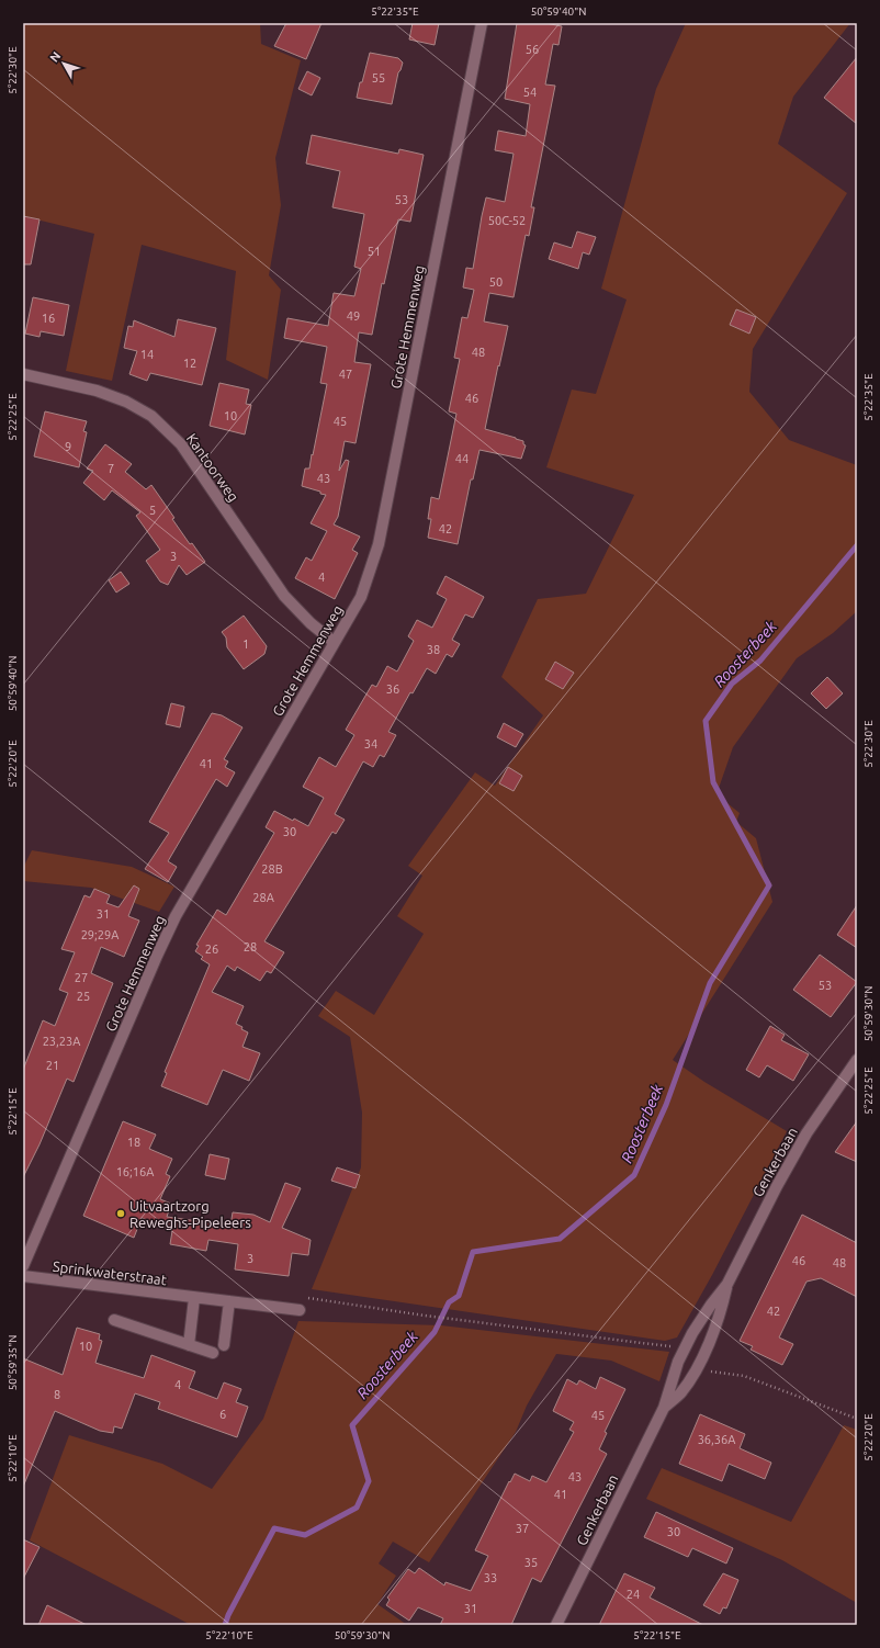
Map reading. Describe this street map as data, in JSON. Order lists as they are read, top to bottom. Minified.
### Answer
{"streets":{"street":["Grote Hemmenweg","Kantoorweg","Genkerbaan","Sprinkwaterstraat"]},"crossings":[["Grote Hemmenweg","Kantoorweg"]],"water":["Roosterbeek"],"places":["Uitvaartzorg Reweghs-Pipeleers"],"house_numbers":["56","55","54","53","50C-52","51","50","49","16","48","14","12","47","46","10","45","9","44","7","43","5","42","3","4","1","38","36","34","41","30","28B","28A","31","29;29A","28","26","27","53","25","23,23A","21","18","16;16A","3","46","48","42","10","4","8","6","45","36,36A","43","41","37","30","35","33","24","31"],"north":"top left","coordinates":["5°22'35\"E","50°59'40\"N","5°22'30\"E","5°22'25\"E","5°22'20\"E","50°59'30\"N","5°22'15\"E","50°59'35\"N","5°22'10\"E"]}
